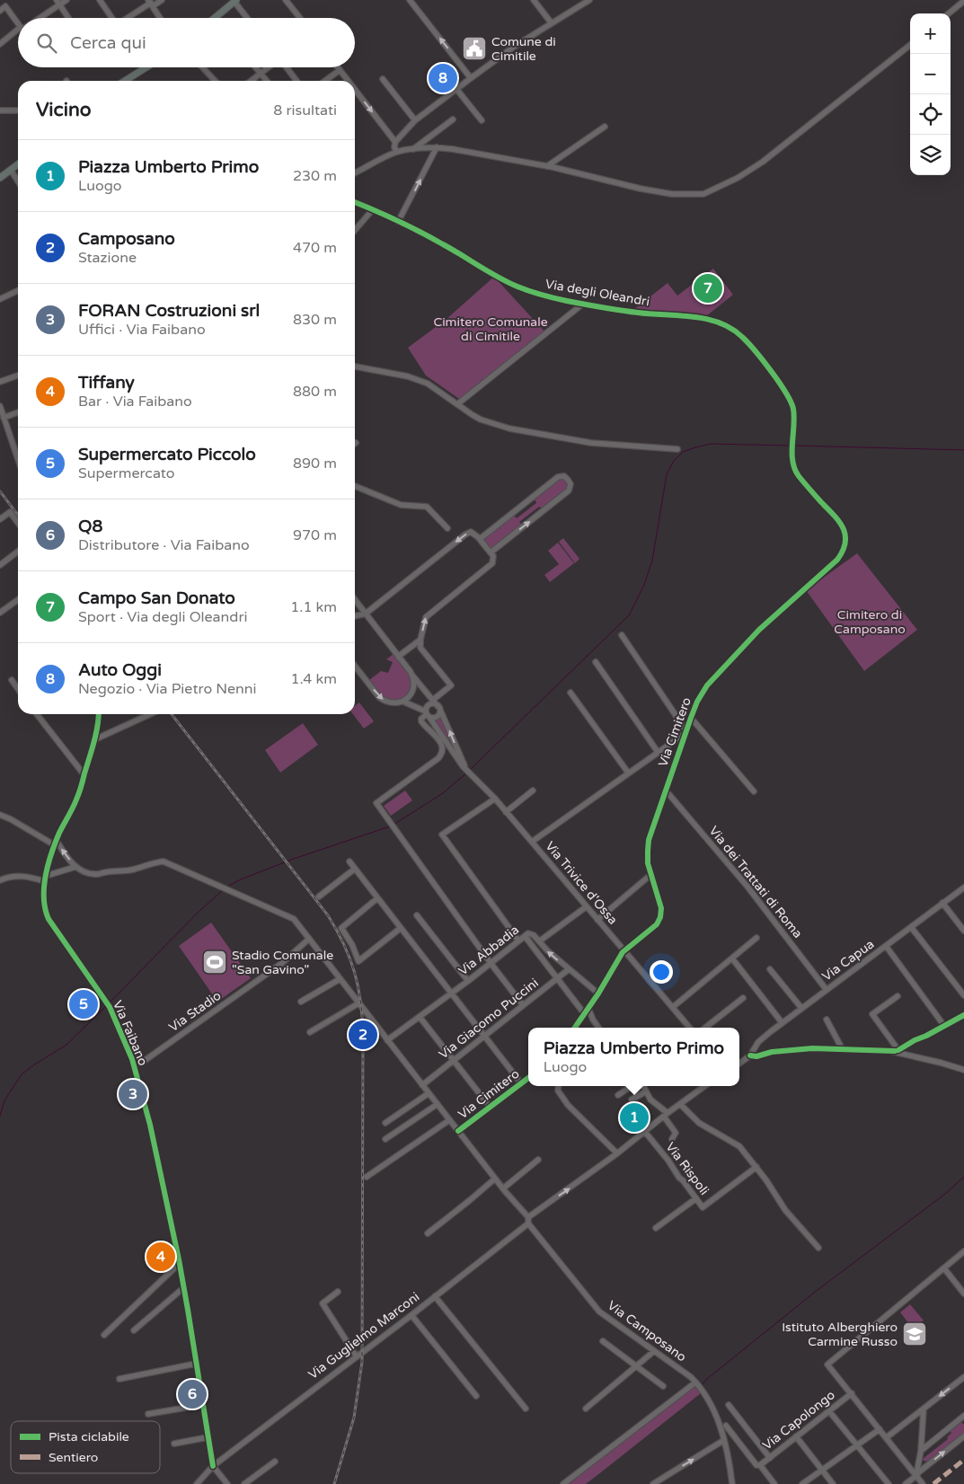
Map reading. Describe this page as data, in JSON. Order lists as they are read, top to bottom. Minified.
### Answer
{"streets":{"street":["Via degli Oleandri","Via Cimitero","Via dei Trattati di Roma","Via Trivice d'Ossa","Via Abbadia","Via Capua","Via Stadio","Via Giacomo Puccini","Via Faibano","Via Rispoli","Via Camposano","Via Guglielmo Marconi","Via Capolongo"]},"crossings":[["Via degli Oleandri","Via Cimitero"],["Via Cimitero","Via dei Trattati di Roma"],["Via Cimitero","Via Trivice d'Ossa"],["Via Cimitero","Via Abbadia"],["Via dei Trattati di Roma","Via Capua"],["Via Abbadia","Via Giacomo Puccini"],["Via Stadio","Via Faibano"],["Via Faibano","Via Guglielmo Marconi"],["Via Camposano","Via Guglielmo Marconi"]],"parks":["Cimitero Comunale di Cimitile","Cimitero di Camposano"],"places":{"public building":["Comune di Cimitile"],"sports":["Stadio Comunale \"San Gavino\""],"school or university":["Istituto Alberghiero Carmine Russo"]},"legend":["Pista ciclabile","Sentiero"],"page":{"map_buttons":["+","−"],"search":"Cerca qui","pins":["8","7","5","2","3","1","4","6"],"heading":["Vicino","8 risultati"],"list":[{"mark":"1","name":"Piazza Umberto Primo","note":"Luogo","value":"230 m"},{"mark":"2","name":"Camposano","note":"Stazione","value":"470 m"},{"mark":"3","name":"FORAN Costruzioni srl","note":"Uffici · Via Faibano","value":"830 m"},{"mark":"4","name":"Tiffany","note":"Bar · Via Faibano","value":"880 m"},{"mark":"5","name":"Supermercato Piccolo","note":"Supermercato","value":"890 m"},{"mark":"6","name":"Q8","note":"Distributore · Via Faibano","value":"970 m"},{"mark":"7","name":"Campo San Donato","note":"Sport · Via degli Oleandri","value":"1.1 km"},{"mark":"8","name":"Auto Oggi","note":"Negozio · Via Pietro Nenni","value":"1.4 km"}],"popup":["Piazza Umberto Primo","Luogo"]}}
